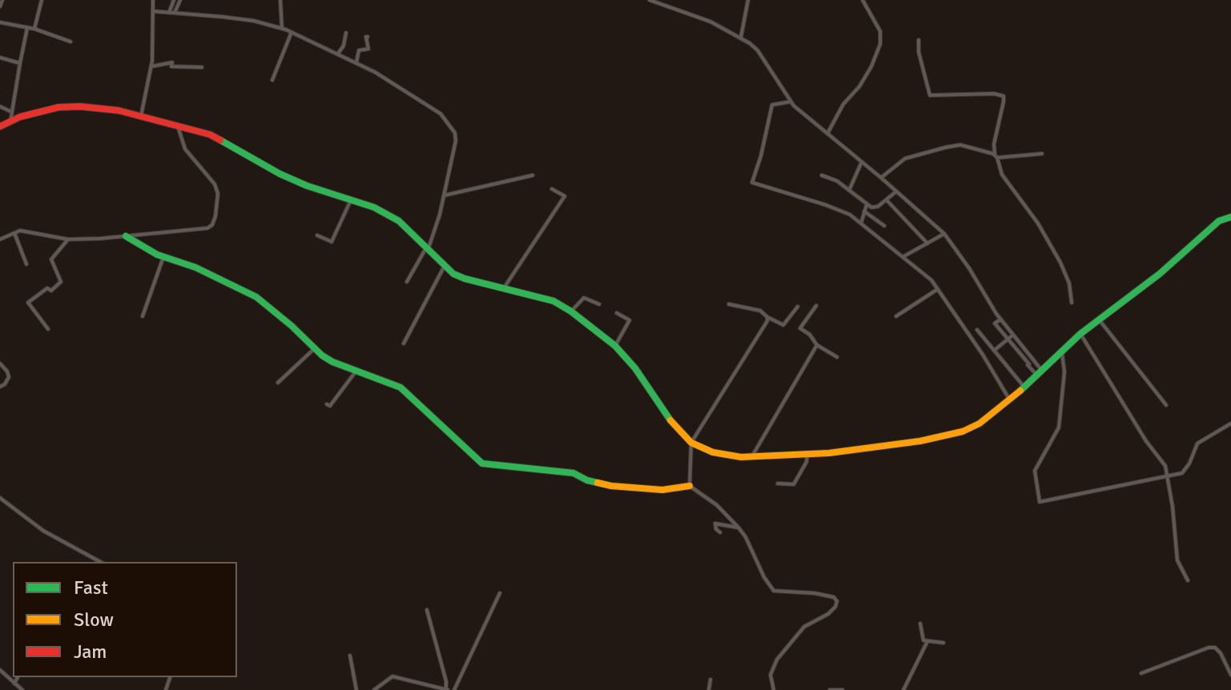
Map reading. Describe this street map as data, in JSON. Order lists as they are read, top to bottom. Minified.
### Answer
{"legend":["Fast","Slow","Jam"]}
